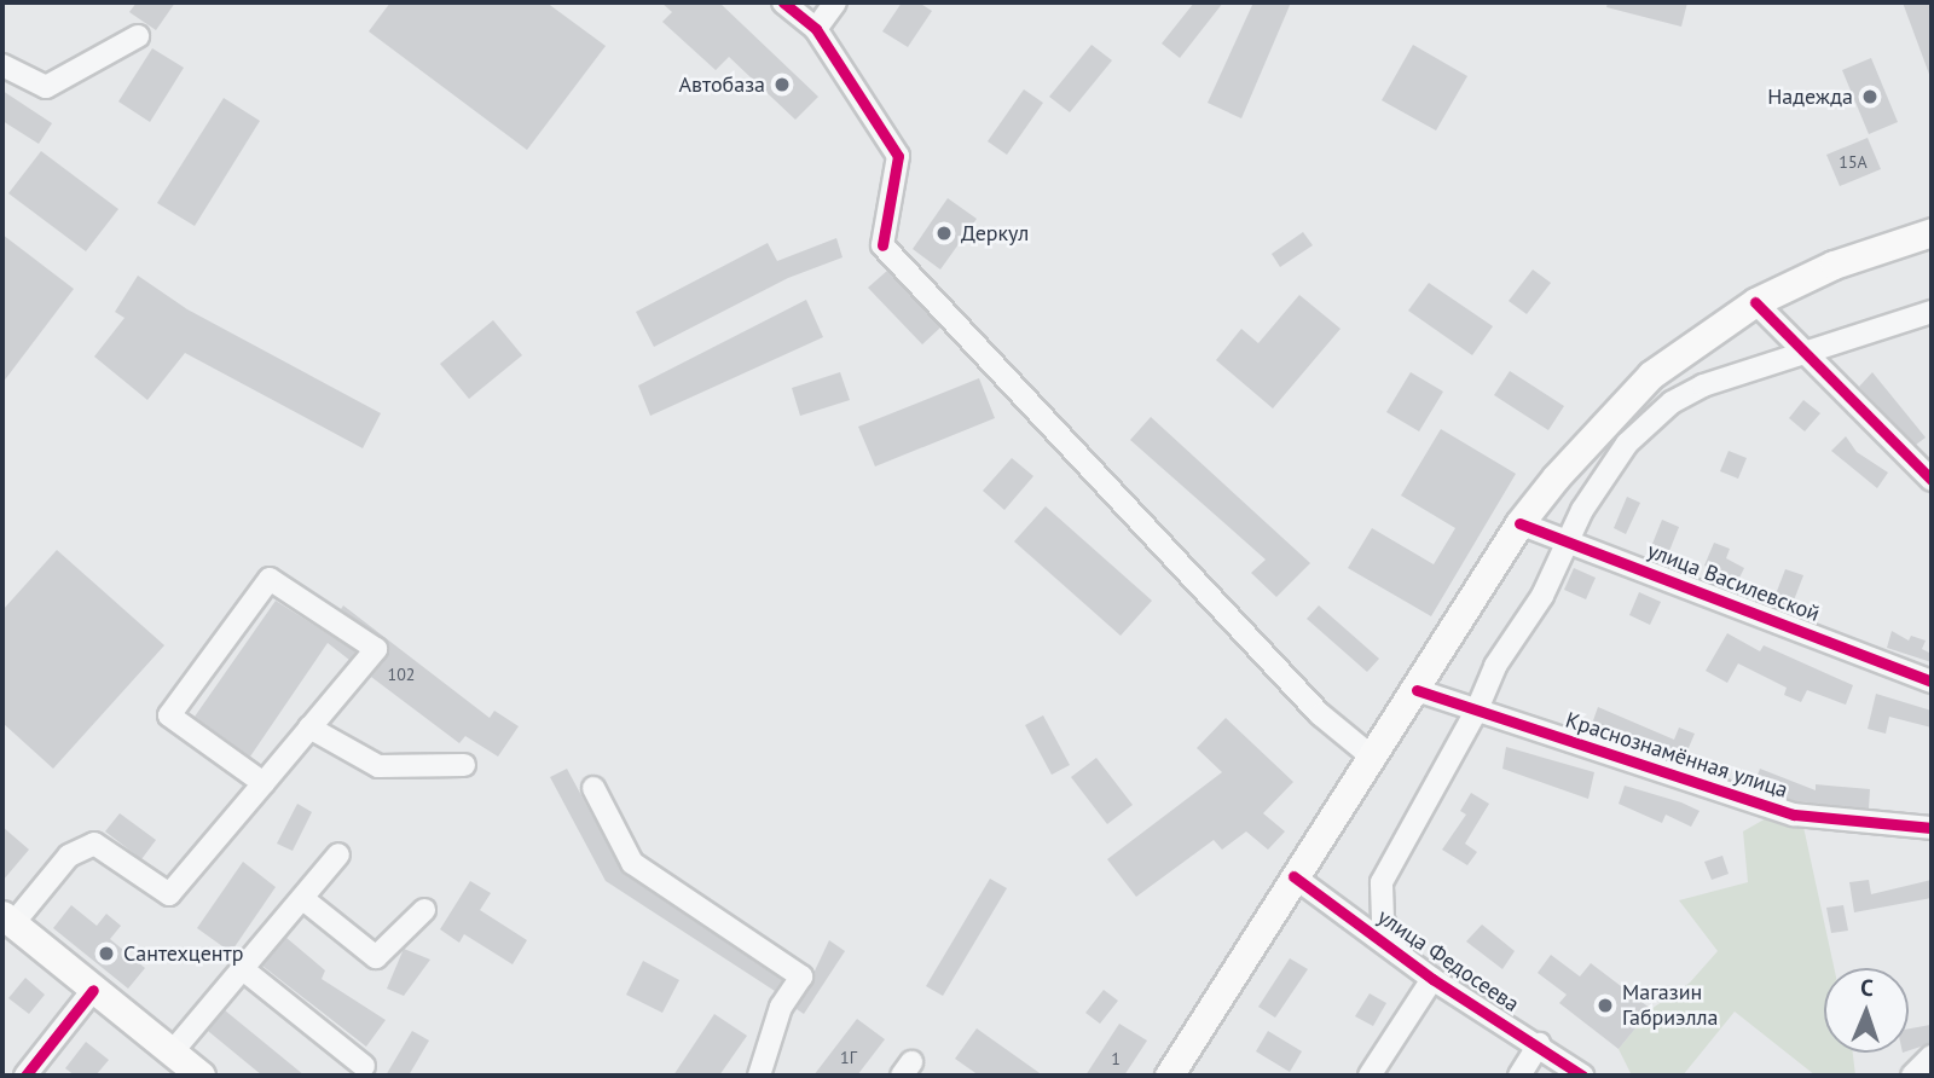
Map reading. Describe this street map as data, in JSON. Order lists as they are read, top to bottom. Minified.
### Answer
{"streets":{"street":["улица Василевской","Краснознамённая улица","улица Федосеева"]},"places":["Автобаза","Надежда","Деркул","Сантехцентр","Магазин Габриэлла"],"house_numbers":["15А","102","1Г","1"],"north":"top"}
